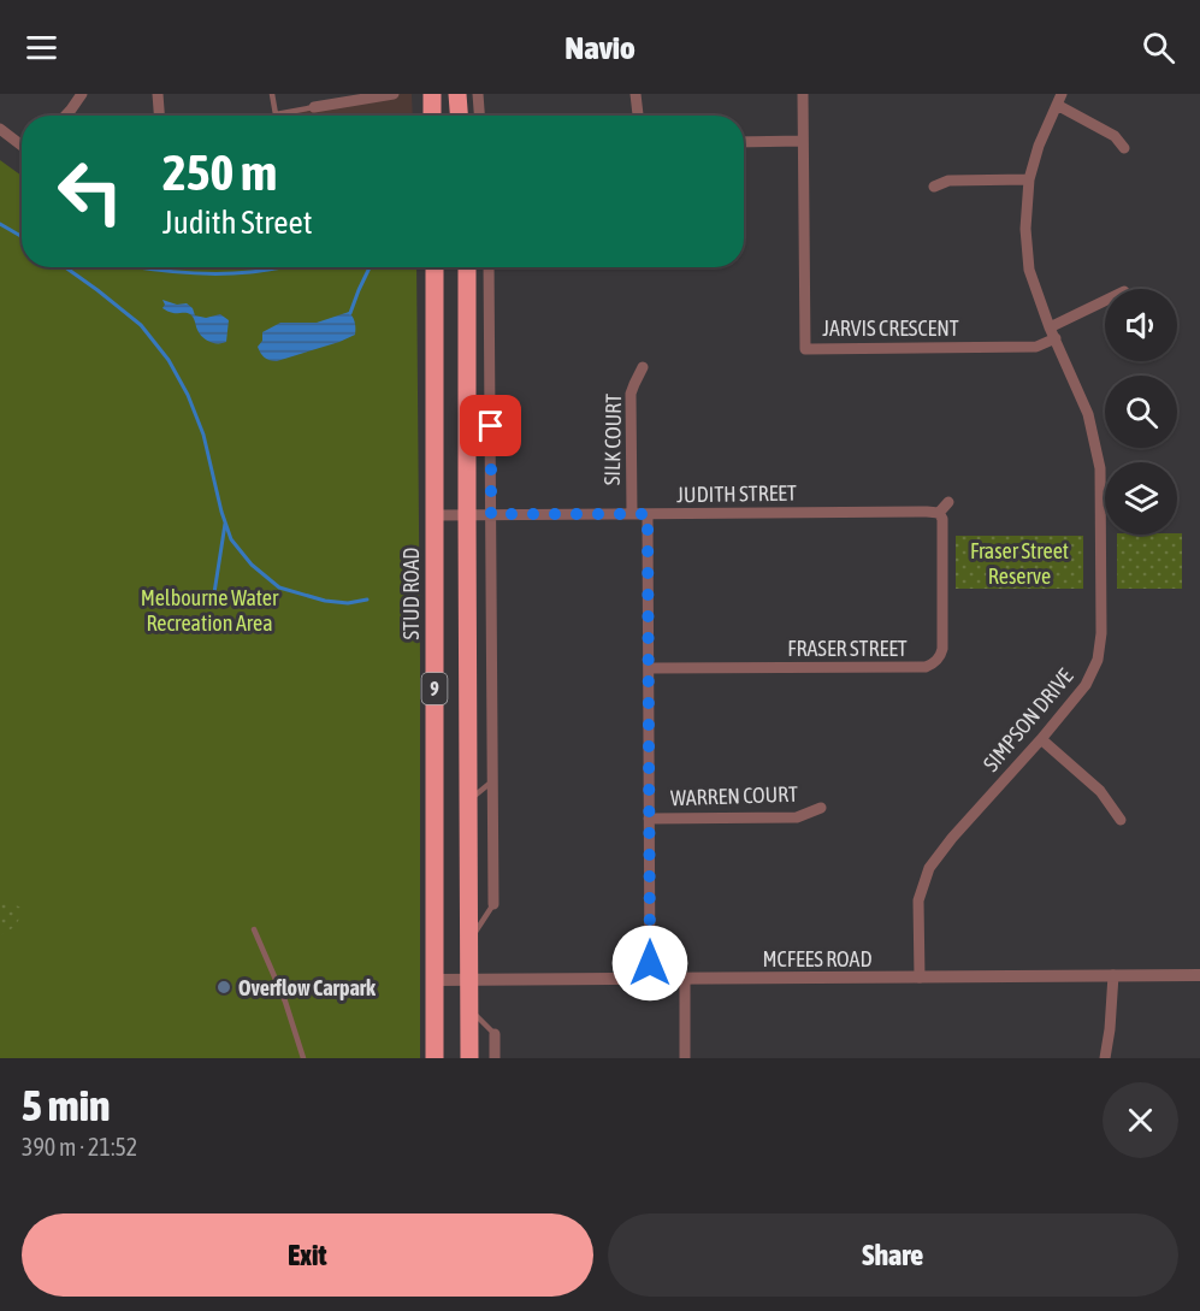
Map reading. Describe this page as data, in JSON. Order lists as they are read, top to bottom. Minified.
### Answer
{"streets":{"highway":["STUD ROAD","9"],"street":["JARVIS CRESCENT","SILK COURT","JUDITH STREET","FRASER STREET","SIMPSON DRIVE","WARREN COURT","MCFEES ROAD"]},"crossings":[["JARVIS CRESCENT","SIMPSON DRIVE"],["SILK COURT","JUDITH STREET"],["JUDITH STREET","STUD ROAD"],["JUDITH STREET","FRASER STREET"],["JUDITH STREET","9"],["STUD ROAD","MCFEES ROAD"],["9","MCFEES ROAD"],["SIMPSON DRIVE","MCFEES ROAD"]],"parks":["Fraser Street Reserve","Melbourne Water Recreation Area"],"places":["Overflow Carpark"],"page":{"header":"Navio","turn":["250 m","Judith Street"],"heading":["5 min","390 m · 21:52"],"buttons":["Exit","Share"]}}
